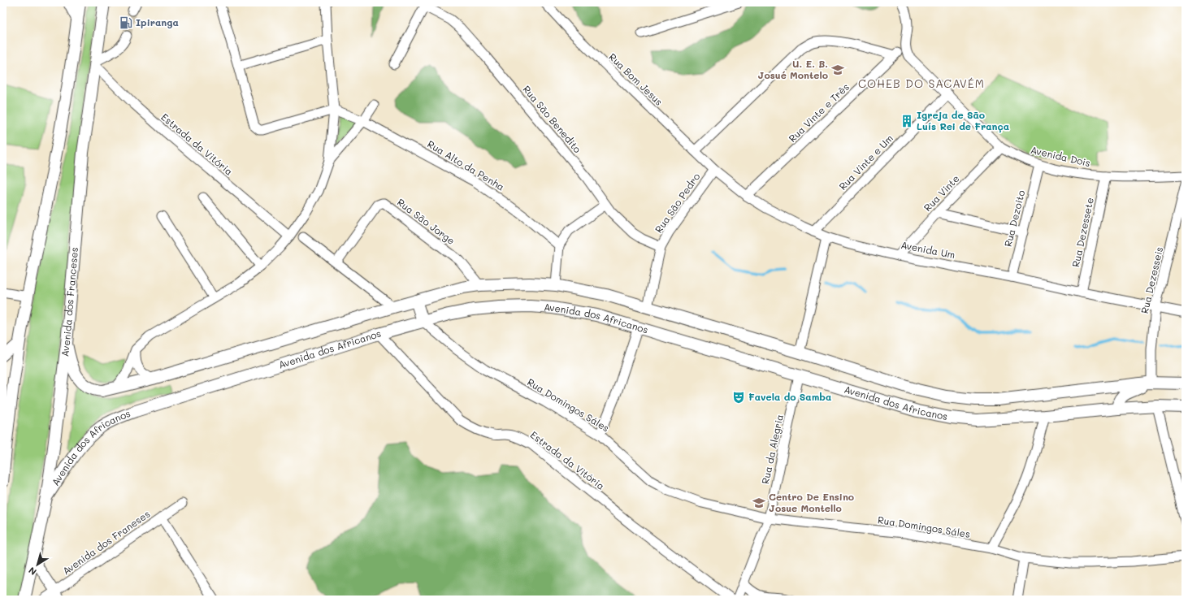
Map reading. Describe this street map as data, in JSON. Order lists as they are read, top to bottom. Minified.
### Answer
{"streets":{"main road":["Avenida dos Franceses","Avenida dos Africanos"],"street":["Rua Bom Jesus","Rua Vinte e Três","Rua São Benedito","Estrada da Vitória","Avenida Dois","Rua Vinte e Um","Rua Alto da Penha","Rua Vinte","Rua São Pedro","Rua Dezoito","Rua São Jorge","Rua Dezessete","Avenida Um","Rua Dezesseis","Rua Domingos Sáles","Rua da Alegria","Avenida dos Franeses"]},"crossings":[["Rua Bom Jesus","Rua São Pedro"],["Rua Bom Jesus","Avenida Um"],["Rua Vinte e Três","Avenida Dois"],["Rua Vinte e Três","Avenida Um"],["Rua São Benedito","Rua São Pedro"],["Estrada da Vitória","Avenida dos Franceses"],["Estrada da Vitória","Avenida dos Africanos"],["Avenida Dois","Rua Vinte e Um"],["Avenida Dois","Rua Vinte"],["Avenida Dois","Rua Dezoito"],["Avenida Dois","Rua Dezessete"],["Rua Vinte e Um","Avenida Um"],["Rua Vinte","Avenida Um"],["Rua São Pedro","Avenida Um"],["Rua São Pedro","Avenida dos Africanos"],["Rua Dezoito","Avenida Um"],["Rua São Jorge","Avenida dos Africanos"],["Rua Dezessete","Avenida Um"],["Avenida Um","Rua Dezesseis"],["Rua Dezesseis","Avenida dos Africanos"],["Avenida dos Franceses","Avenida dos Africanos"],["Avenida dos Africanos","Rua Domingos Sáles"],["Avenida dos Africanos","Rua da Alegria"],["Rua Domingos Sáles","Rua da Alegria"]],"districts":["COHEB DO SACAVÉM"],"places":{"fuel station":["Ipiranga"],"school or university":["U. E. B. Josué Montelo","Centro De Ensino Josue Montello"],"building":["Igreja de São Luís Rei de França"],"theatre":["Favela do Samba"]},"north":"bottom left"}
